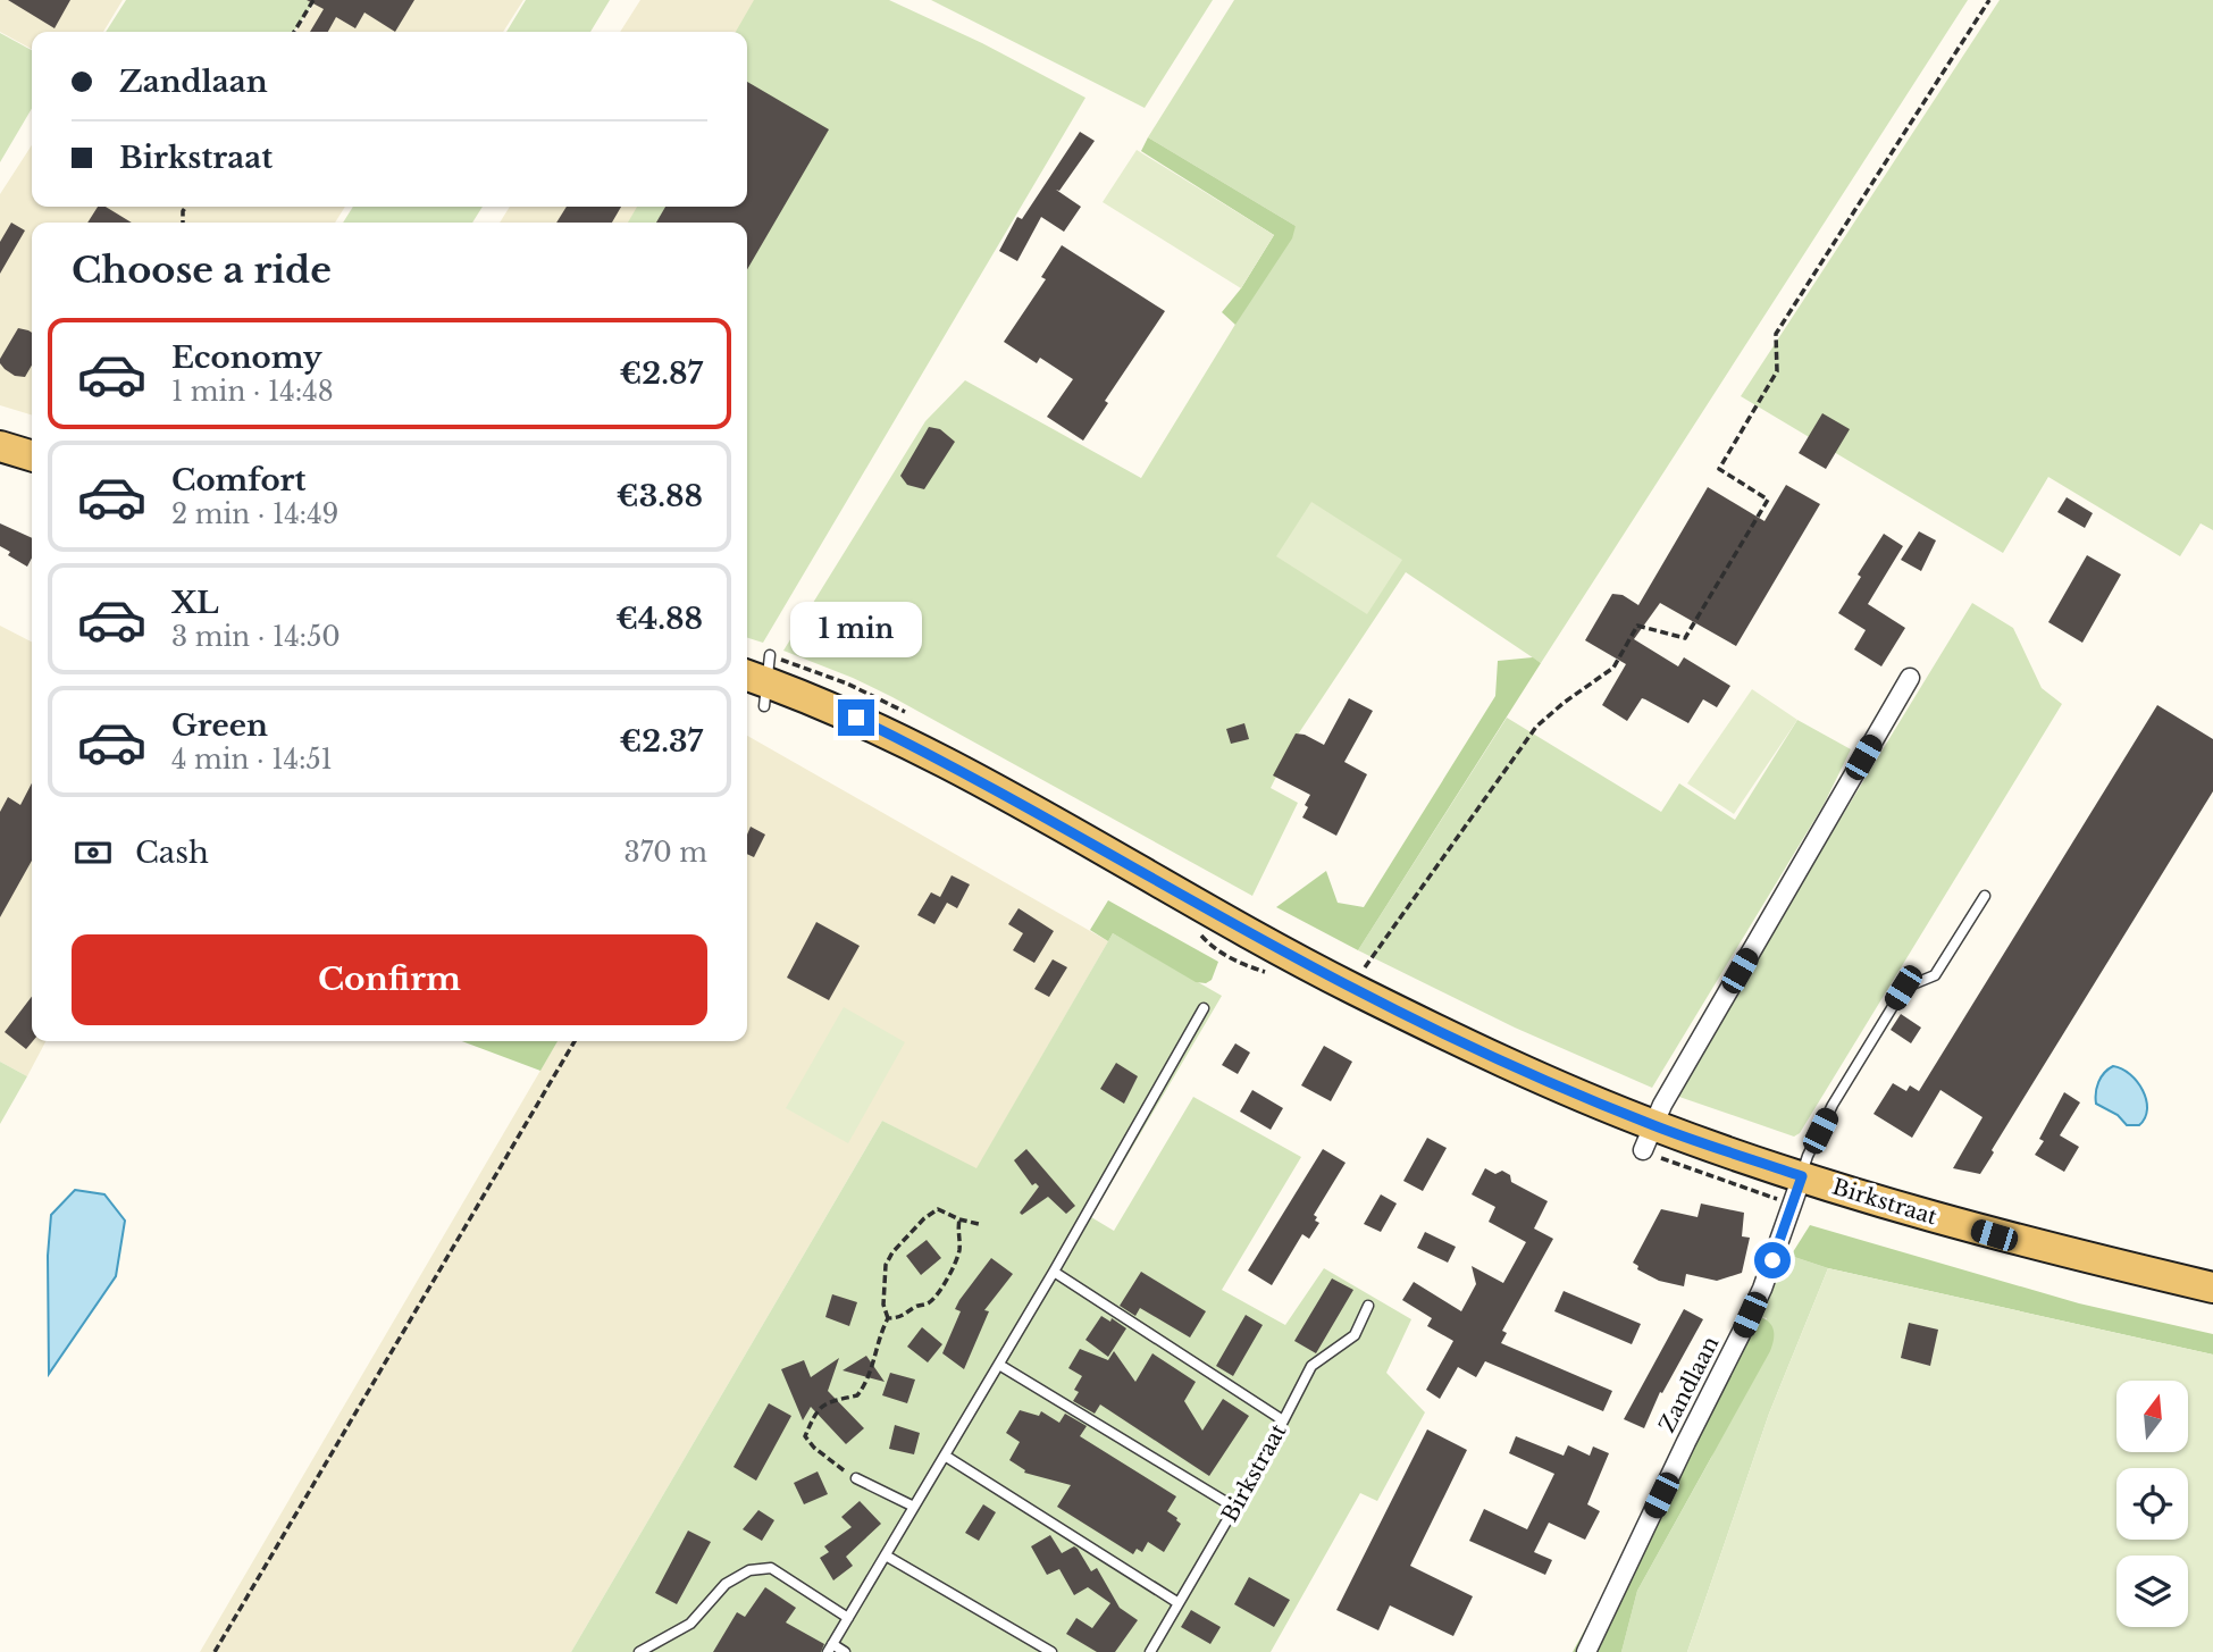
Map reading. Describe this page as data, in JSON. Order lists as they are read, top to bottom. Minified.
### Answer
{"streets":{"main road":["Birkstraat"],"street":["Zandlaan"]},"crossings":[["Birkstraat","Zandlaan"]],"north":"top","page":{"banner":["Zandlaan","Birkstraat"],"heading":"Choose a ride","list":[{"name":"Economy","note":"1 min · 14:48","value":"€2.87"},{"name":"Comfort","note":"2 min · 14:49","value":"€3.88"},{"name":"XL","note":"3 min · 14:50","value":"€4.88"},{"name":"Green","note":"4 min · 14:51","value":"€2.37"}],"bubble":"1 min","pay":["Cash","370 m"],"buttons":"Confirm"}}
